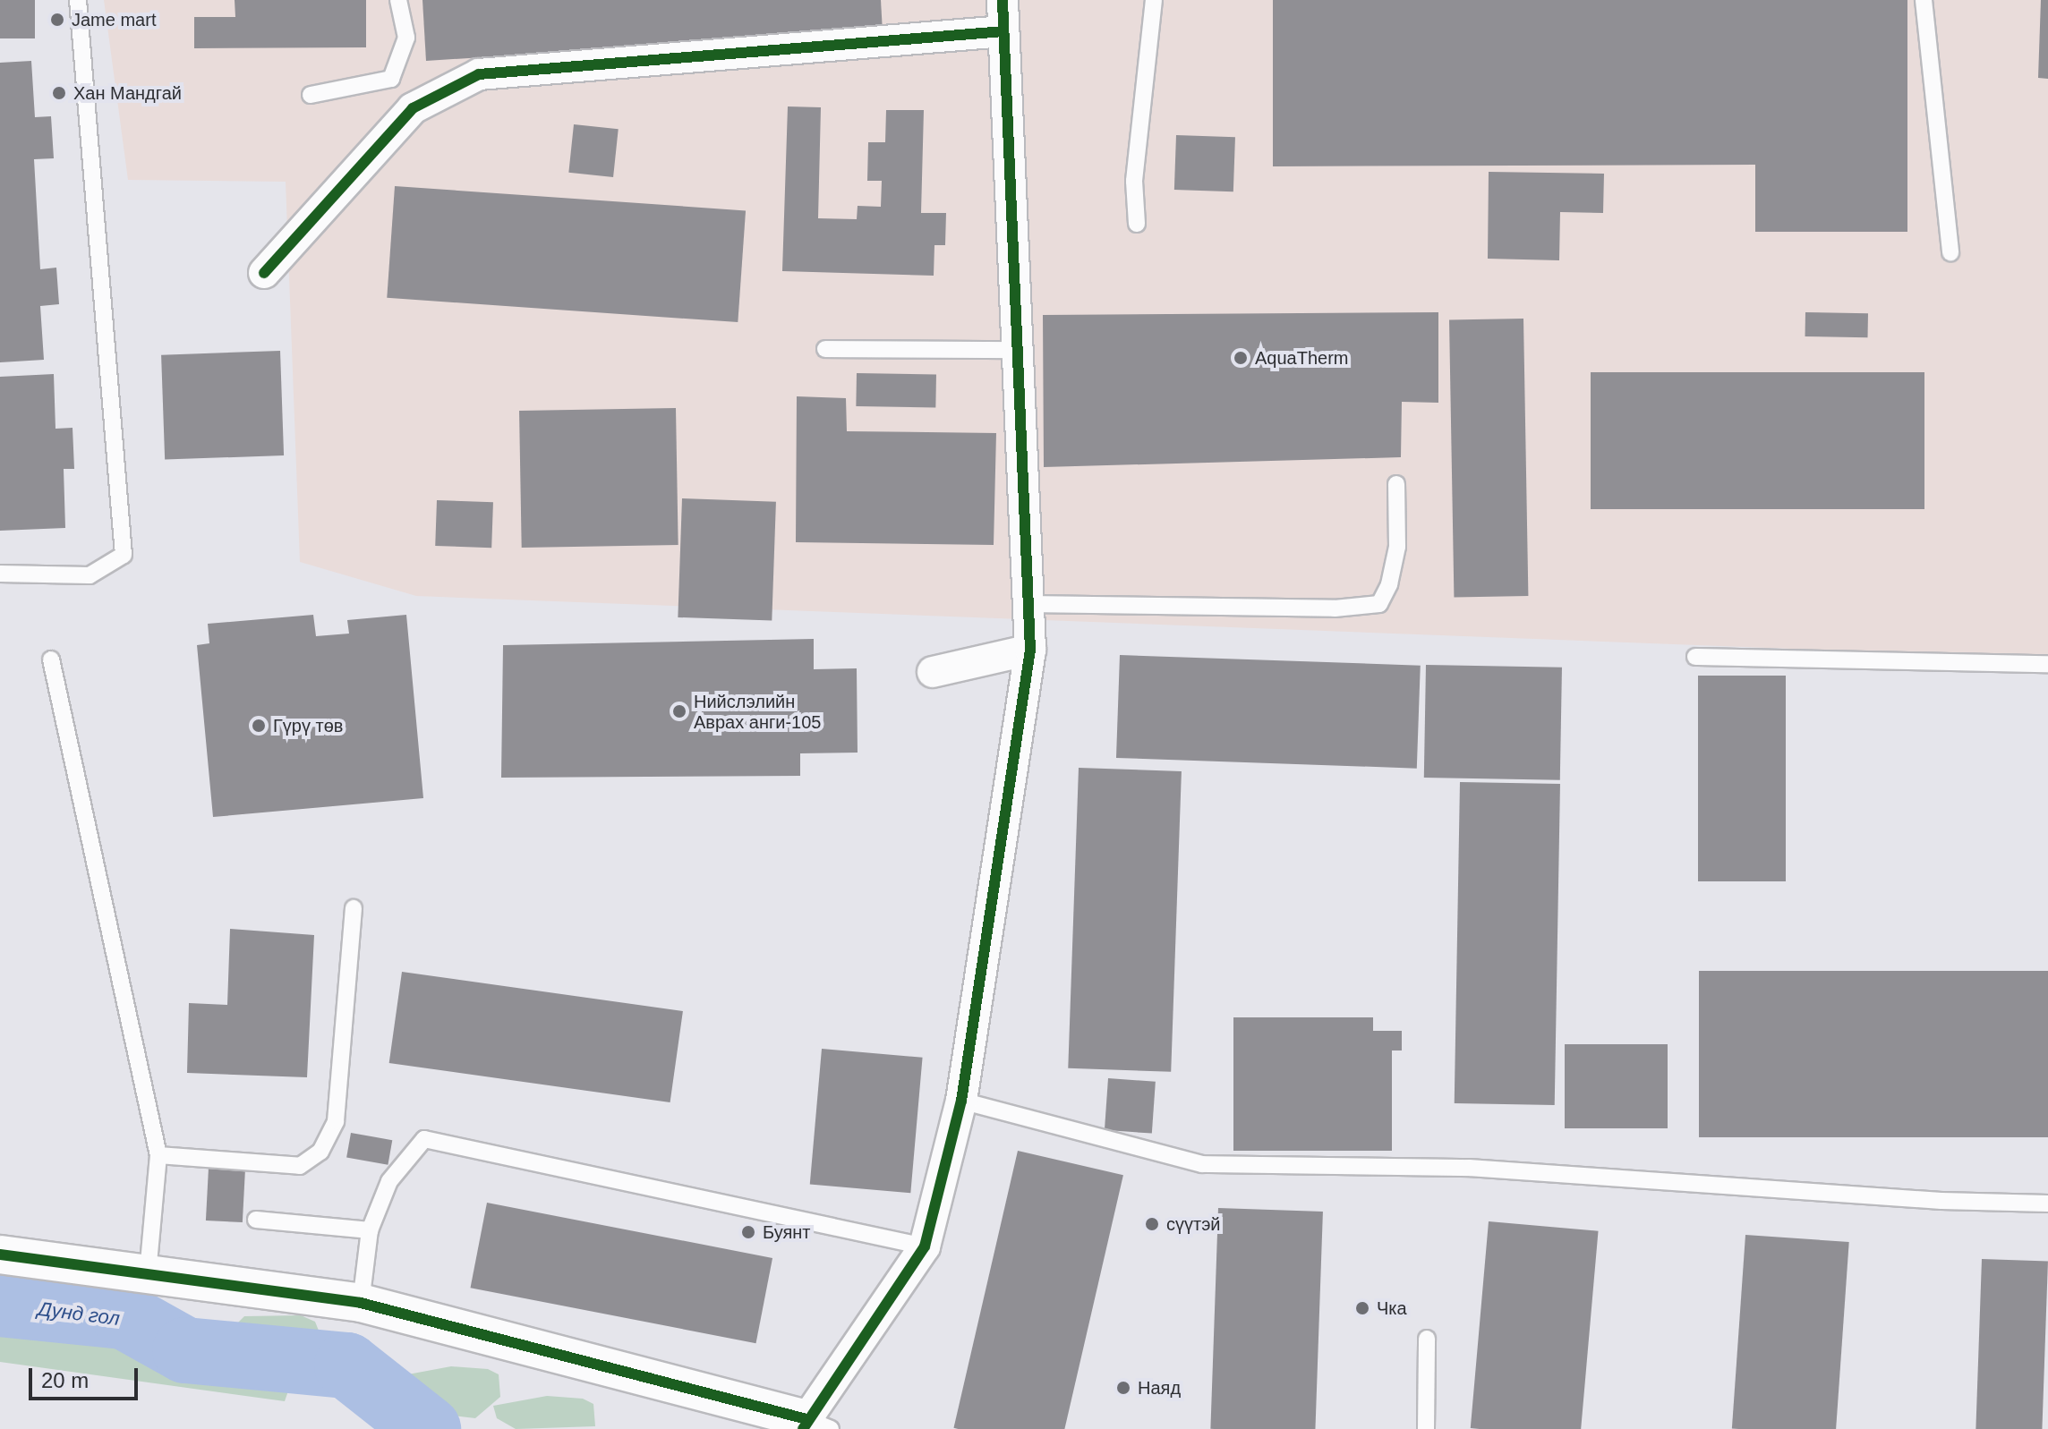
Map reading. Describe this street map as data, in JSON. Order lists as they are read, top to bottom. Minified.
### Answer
{"water":["Дунд гол"],"places":["Jame mart","Хан Мандгай","AquaTherm","Нийслэлийн Аврах анги-105","Гүрү төв","сүүтэй","Буянт","Чка","Наяд"],"scale_bar":"20 m"}
